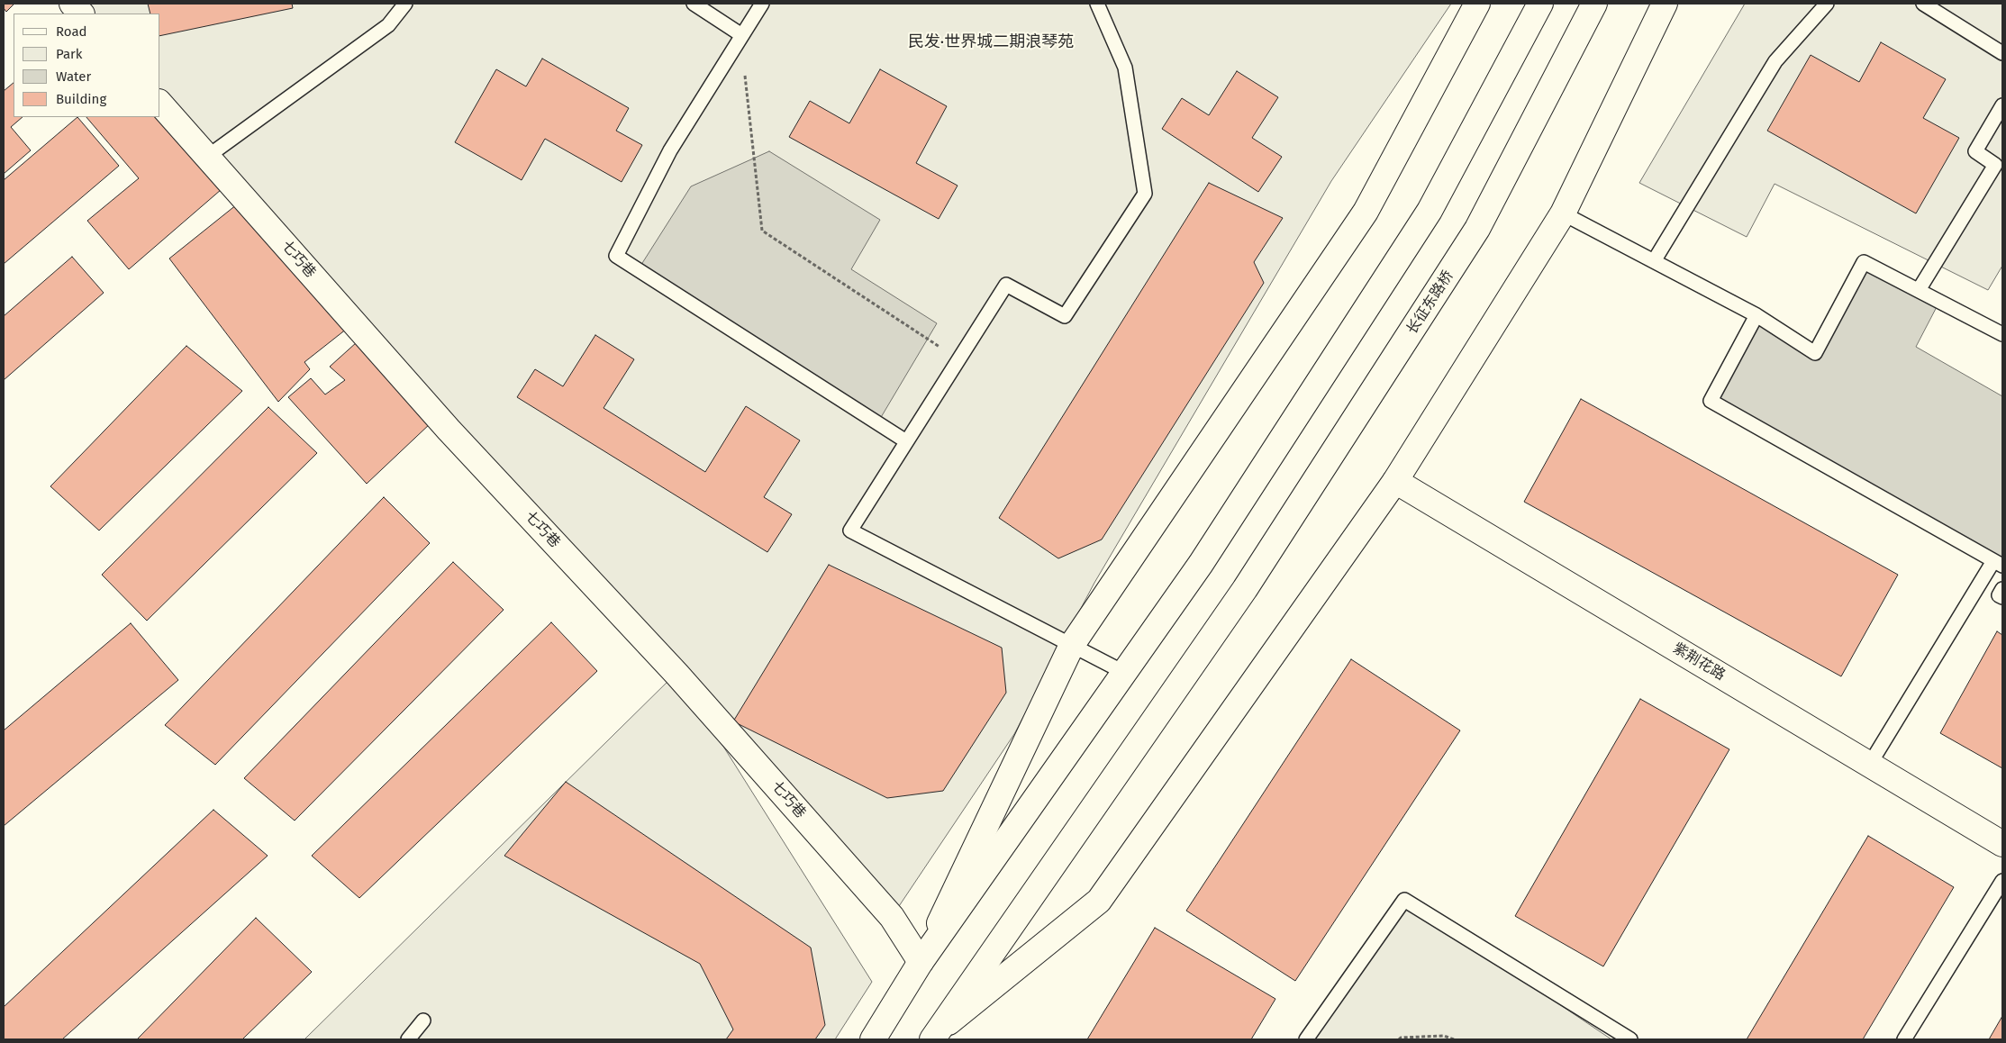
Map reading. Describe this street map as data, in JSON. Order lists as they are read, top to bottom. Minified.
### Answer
{"streets":{"street":["七巧巷","长征东路桥","紫荆花路"]},"districts":["民发·世界城二期浪琴苑"],"legend":["Road","Park","Water","Building"]}
